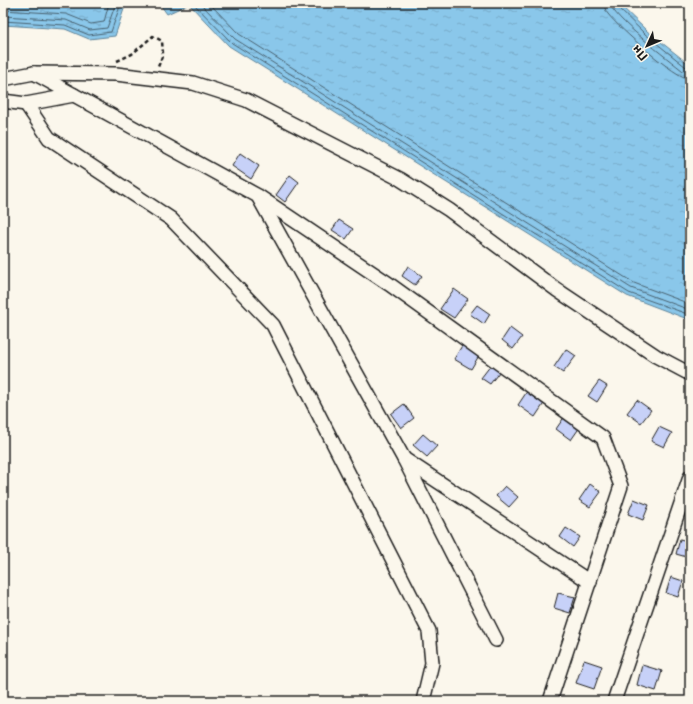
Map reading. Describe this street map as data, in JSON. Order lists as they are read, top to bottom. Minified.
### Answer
{"north":"bottom left"}
